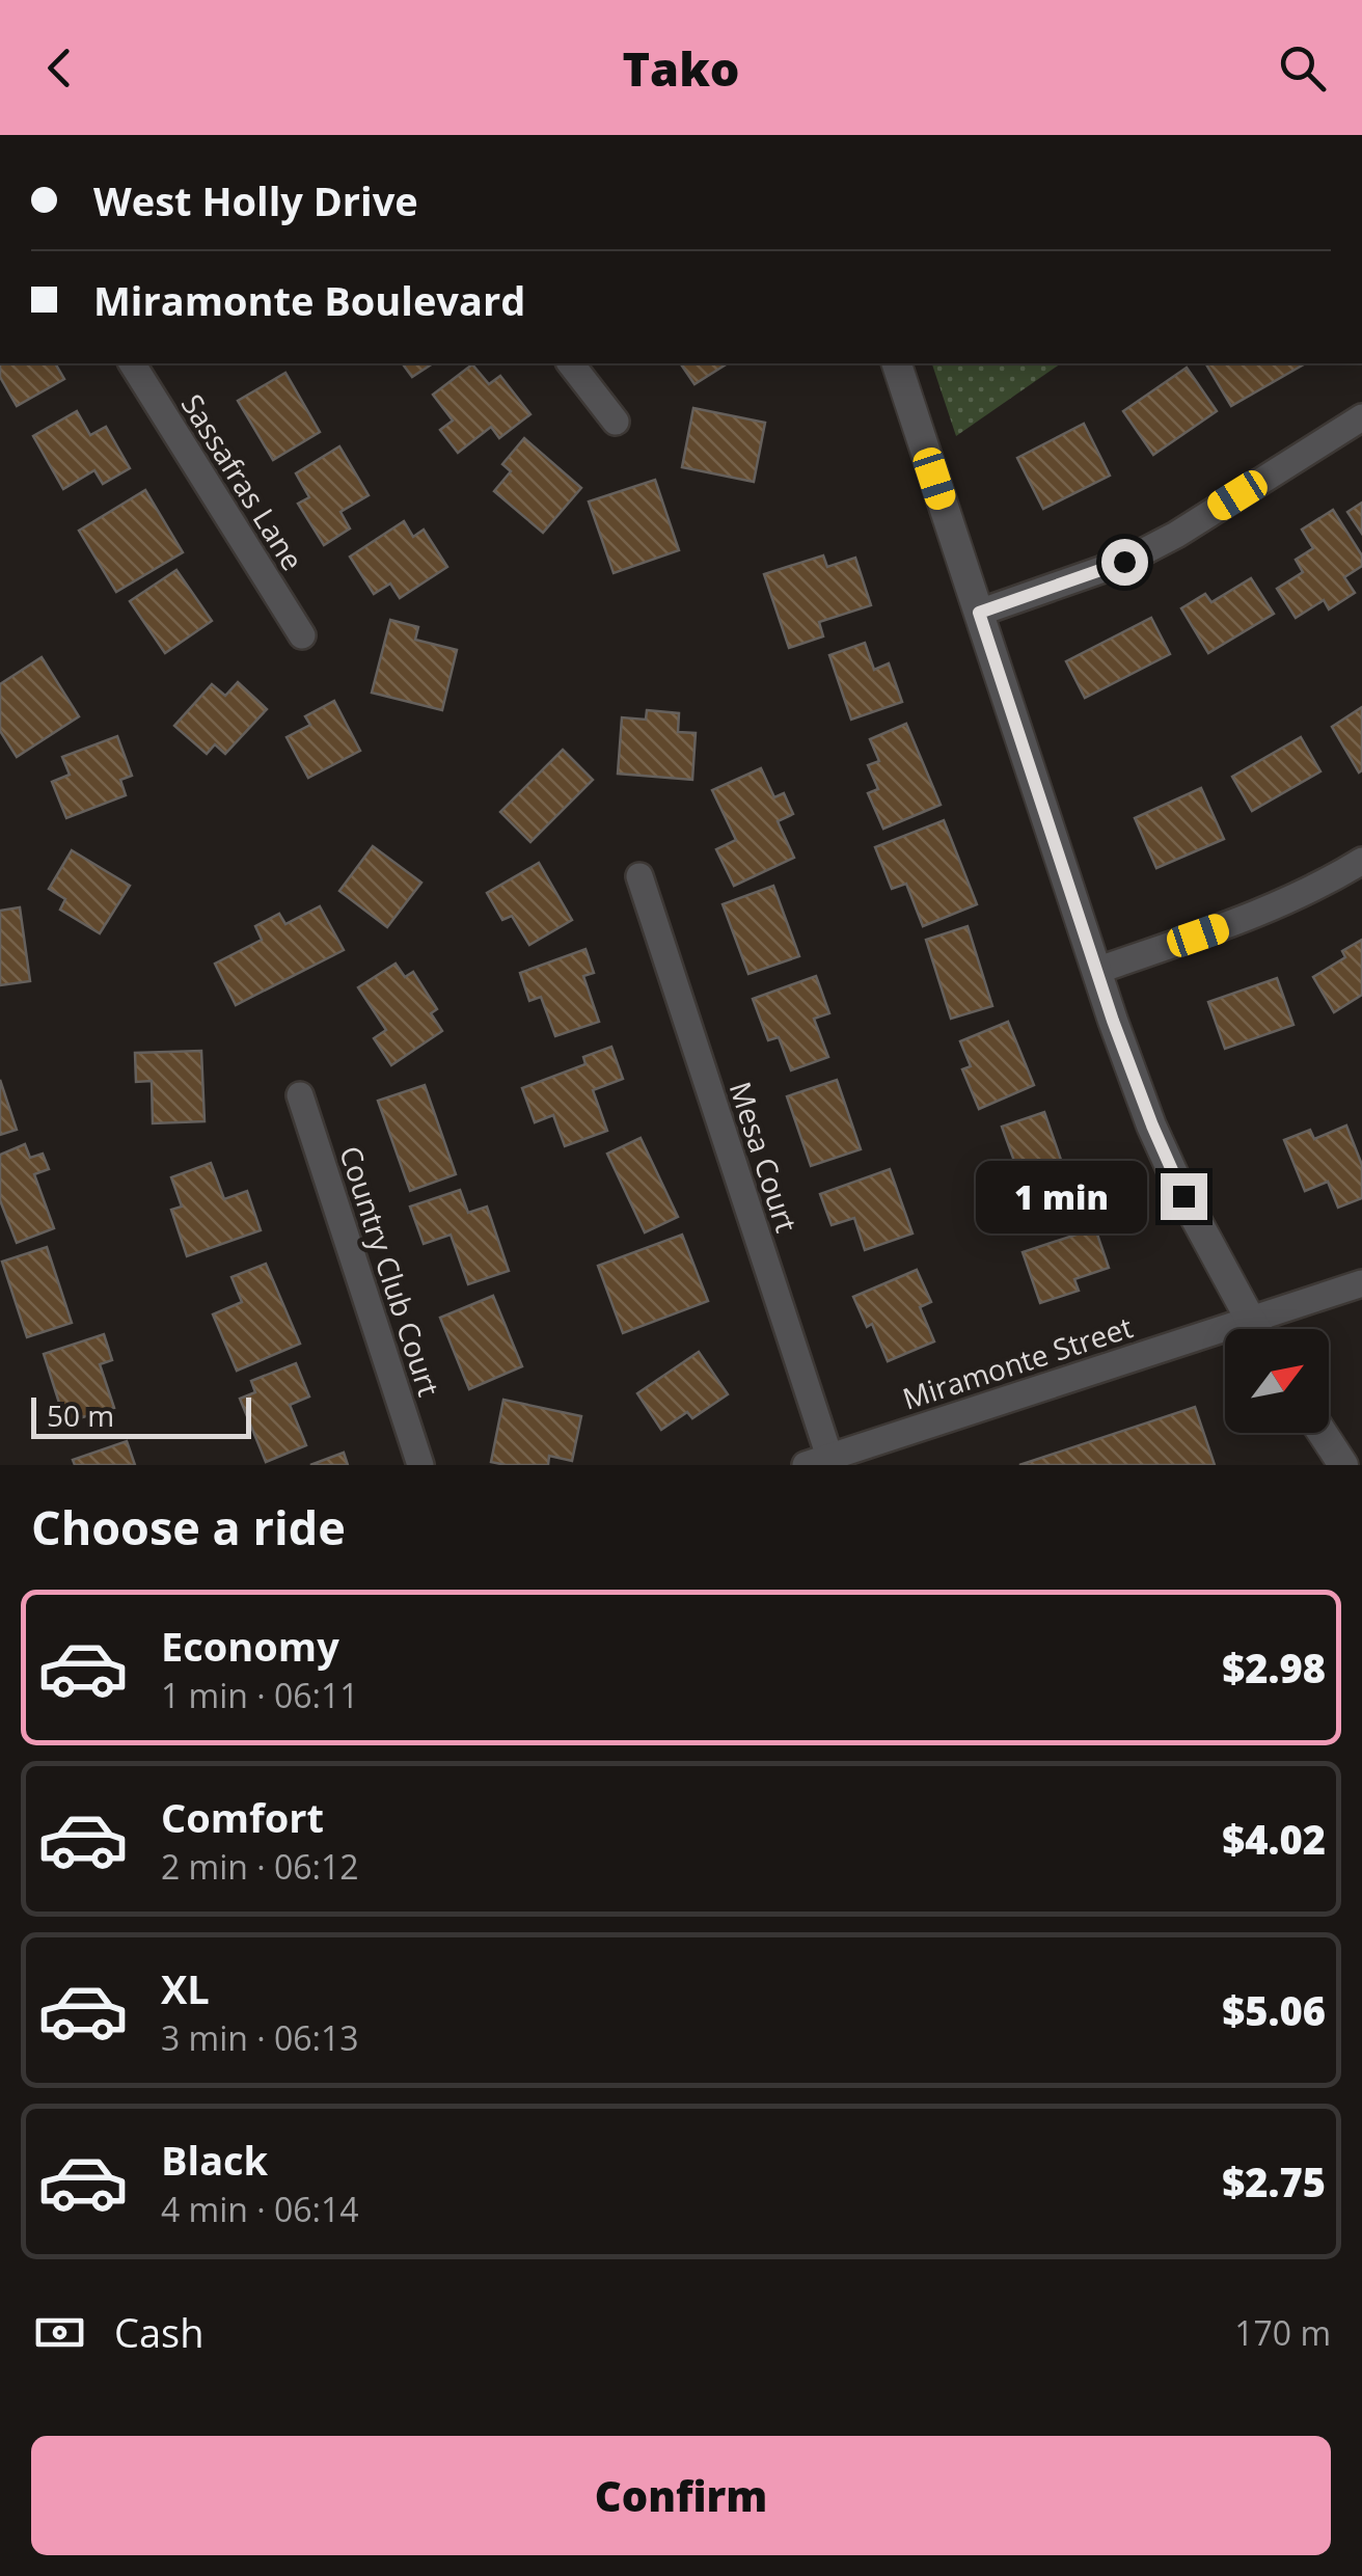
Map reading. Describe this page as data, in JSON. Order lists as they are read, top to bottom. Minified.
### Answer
{"streets":{"street":["Sassafras Lane","Mesa Court","Country Club Court","Miramonte Street"]},"crossings":[["Mesa Court","Miramonte Street"]],"scale_bar":"50 m","north":"top right","page":{"header":"Tako","banner":["West Holly Drive","Miramonte Boulevard"],"bubble":"1 min","scale":"50 m","heading":"Choose a ride","list":[{"name":"Economy","note":"1 min · 06:11","value":"$2.98"},{"name":"Comfort","note":"2 min · 06:12","value":"$4.02"},{"name":"XL","note":"3 min · 06:13","value":"$5.06"},{"name":"Black","note":"4 min · 06:14","value":"$2.75"}],"pay":["Cash","170 m"],"buttons":"Confirm"}}
